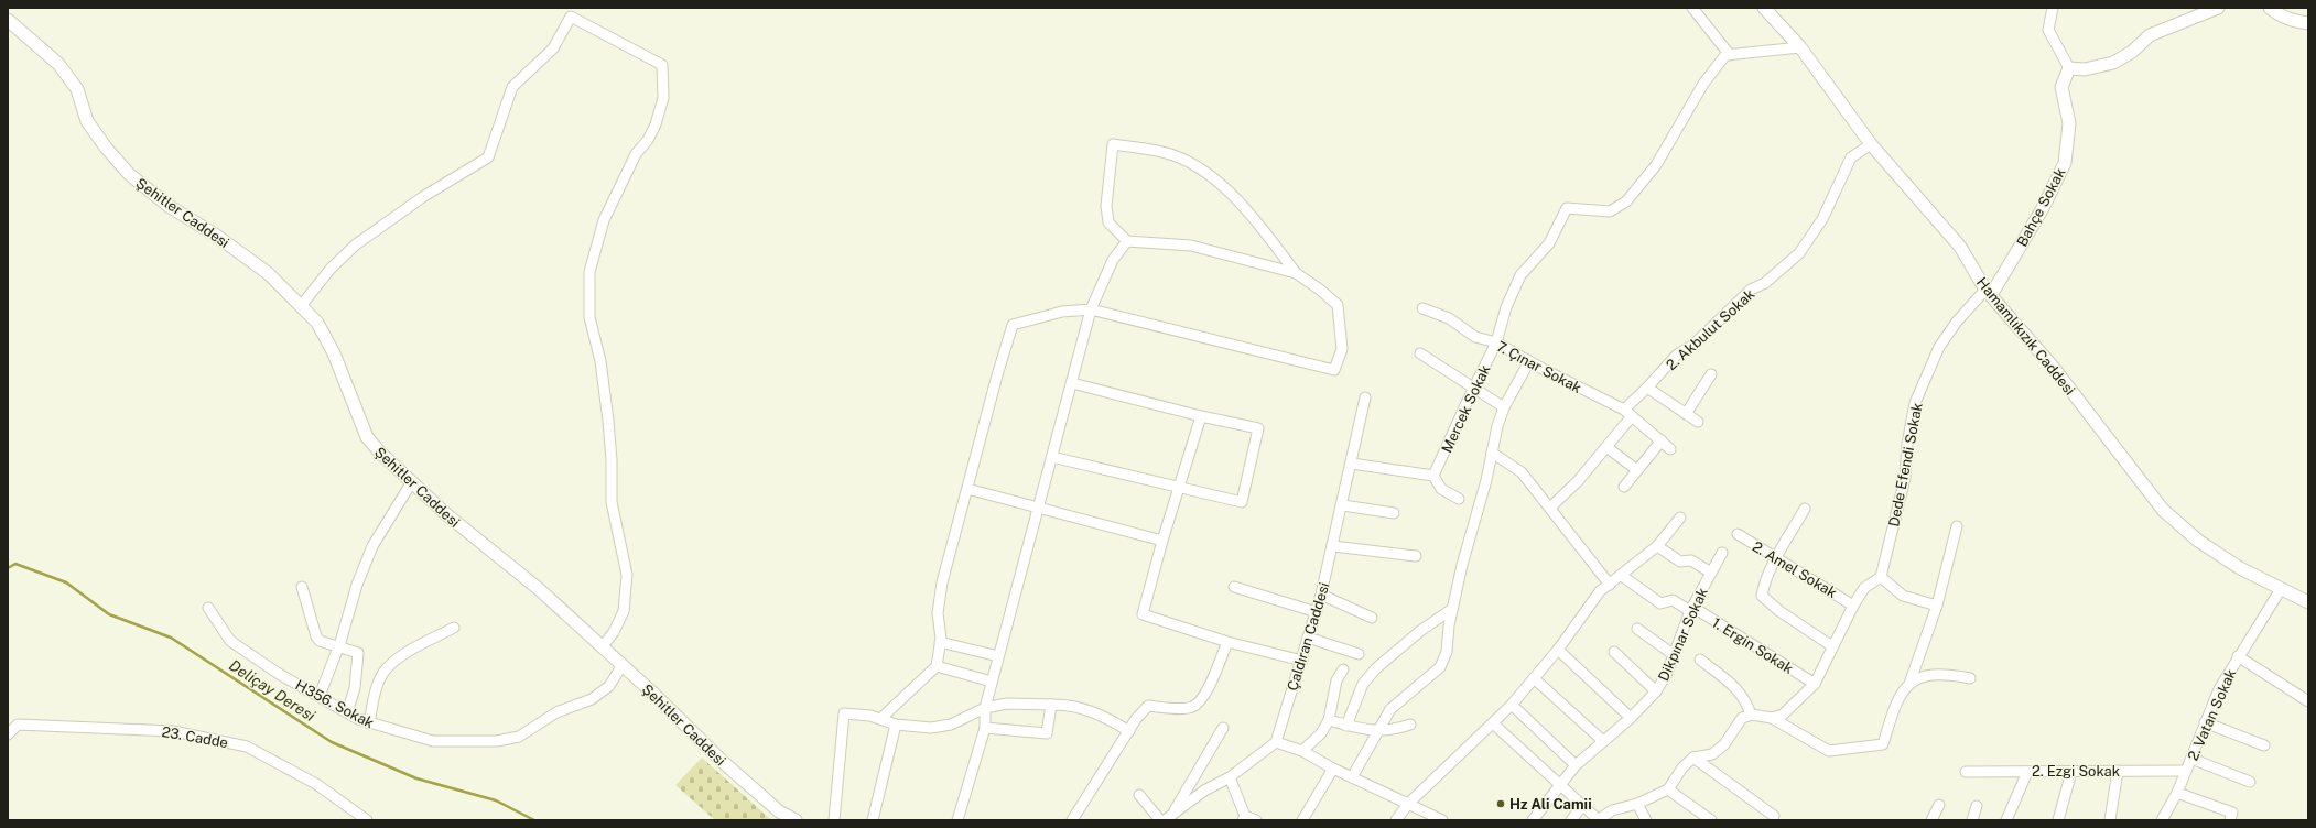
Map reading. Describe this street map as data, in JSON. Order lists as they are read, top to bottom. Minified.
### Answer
{"streets":{"street":["Bahçe Sokak","Şehitler Caddesi","2. Akbulut Sokak","Hamamlıkızık Caddesi","7. Çınar Sokak","Mercek Sokak","Dede Efendi Sokak","2. Amel Sokak","Dikpınar Sokak","Çaldıran Caddesi","1. Ergin Sokak","H356. Sokak","2. Vatan Sokak","23. Cadde","2. Ezgi Sokak"]},"crossings":[["Bahçe Sokak","Hamamlıkızık Caddesi"],["Bahçe Sokak","Dede Efendi Sokak"],["Şehitler Caddesi","H356. Sokak"],["2. Akbulut Sokak","Hamamlıkızık Caddesi"],["2. Akbulut Sokak","7. Çınar Sokak"],["Hamamlıkızık Caddesi","Dede Efendi Sokak"],["Hamamlıkızık Caddesi","2. Vatan Sokak"],["7. Çınar Sokak","Mercek Sokak"],["Dikpınar Sokak","1. Ergin Sokak"],["2. Vatan Sokak","2. Ezgi Sokak"]],"water":["Deliçay Deresi"],"places":["Hz Ali Camii"]}
